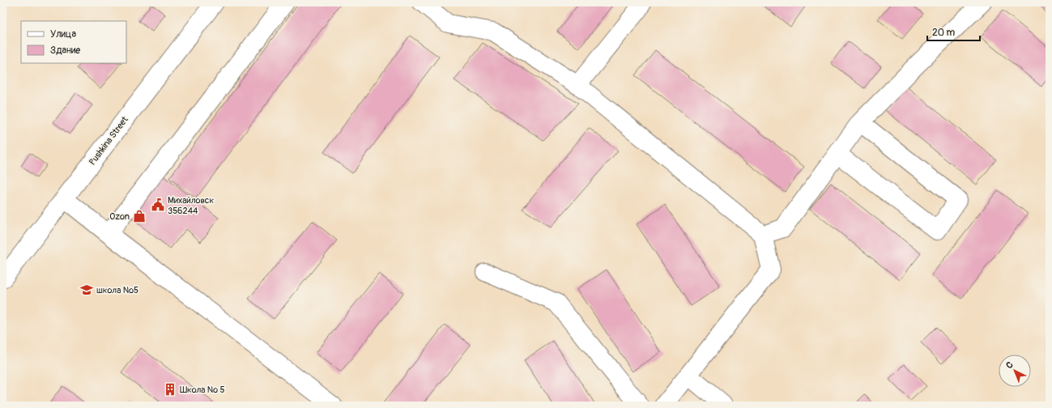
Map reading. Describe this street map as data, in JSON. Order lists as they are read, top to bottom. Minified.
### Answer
{"streets":{"street":["Pushkina Street"]},"places":{"public building":["Михайловск 356244"],"shop":["Ozon"],"school or university":["школа №5"],"building":["Школа № 5"]},"legend":["Улица","Здание"],"scale_bar":"20 m","north":"top left"}
